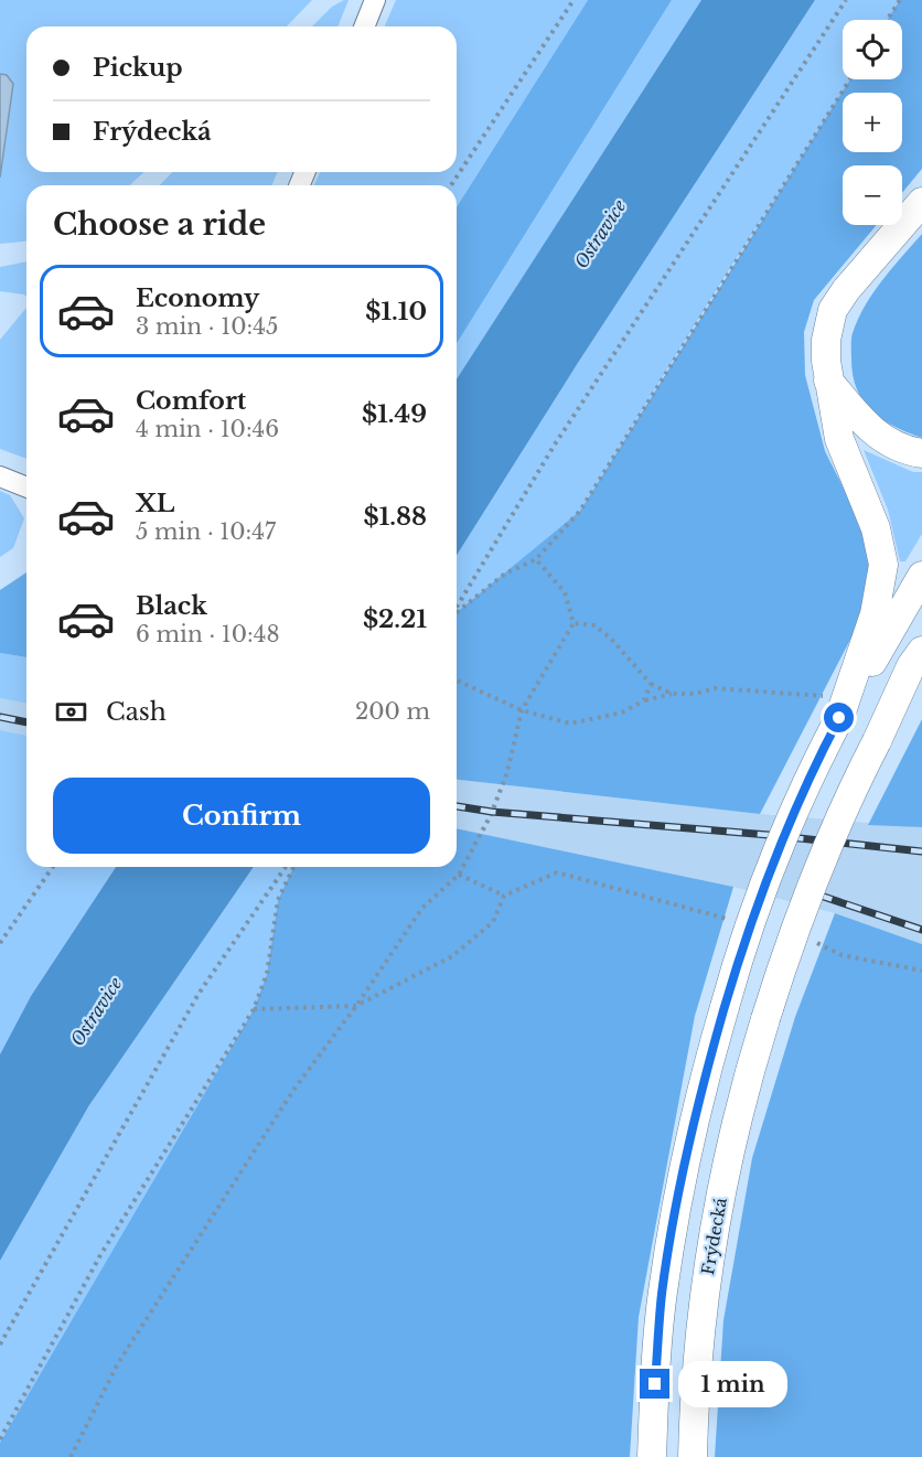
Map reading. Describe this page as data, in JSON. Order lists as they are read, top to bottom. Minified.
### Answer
{"streets":{"main road":["Frýdecká"]},"water":["Ostravice"],"page":{"map_buttons":["+","−"],"banner":["Pickup","Frýdecká"],"heading":"Choose a ride","list":[{"name":"Economy","note":"3 min · 10:45","value":"$1.10"},{"name":"Comfort","note":"4 min · 10:46","value":"$1.49"},{"name":"XL","note":"5 min · 10:47","value":"$1.88"},{"name":"Black","note":"6 min · 10:48","value":"$2.21"}],"pay":["Cash","200 m"],"buttons":"Confirm","bubble":"1 min"}}
